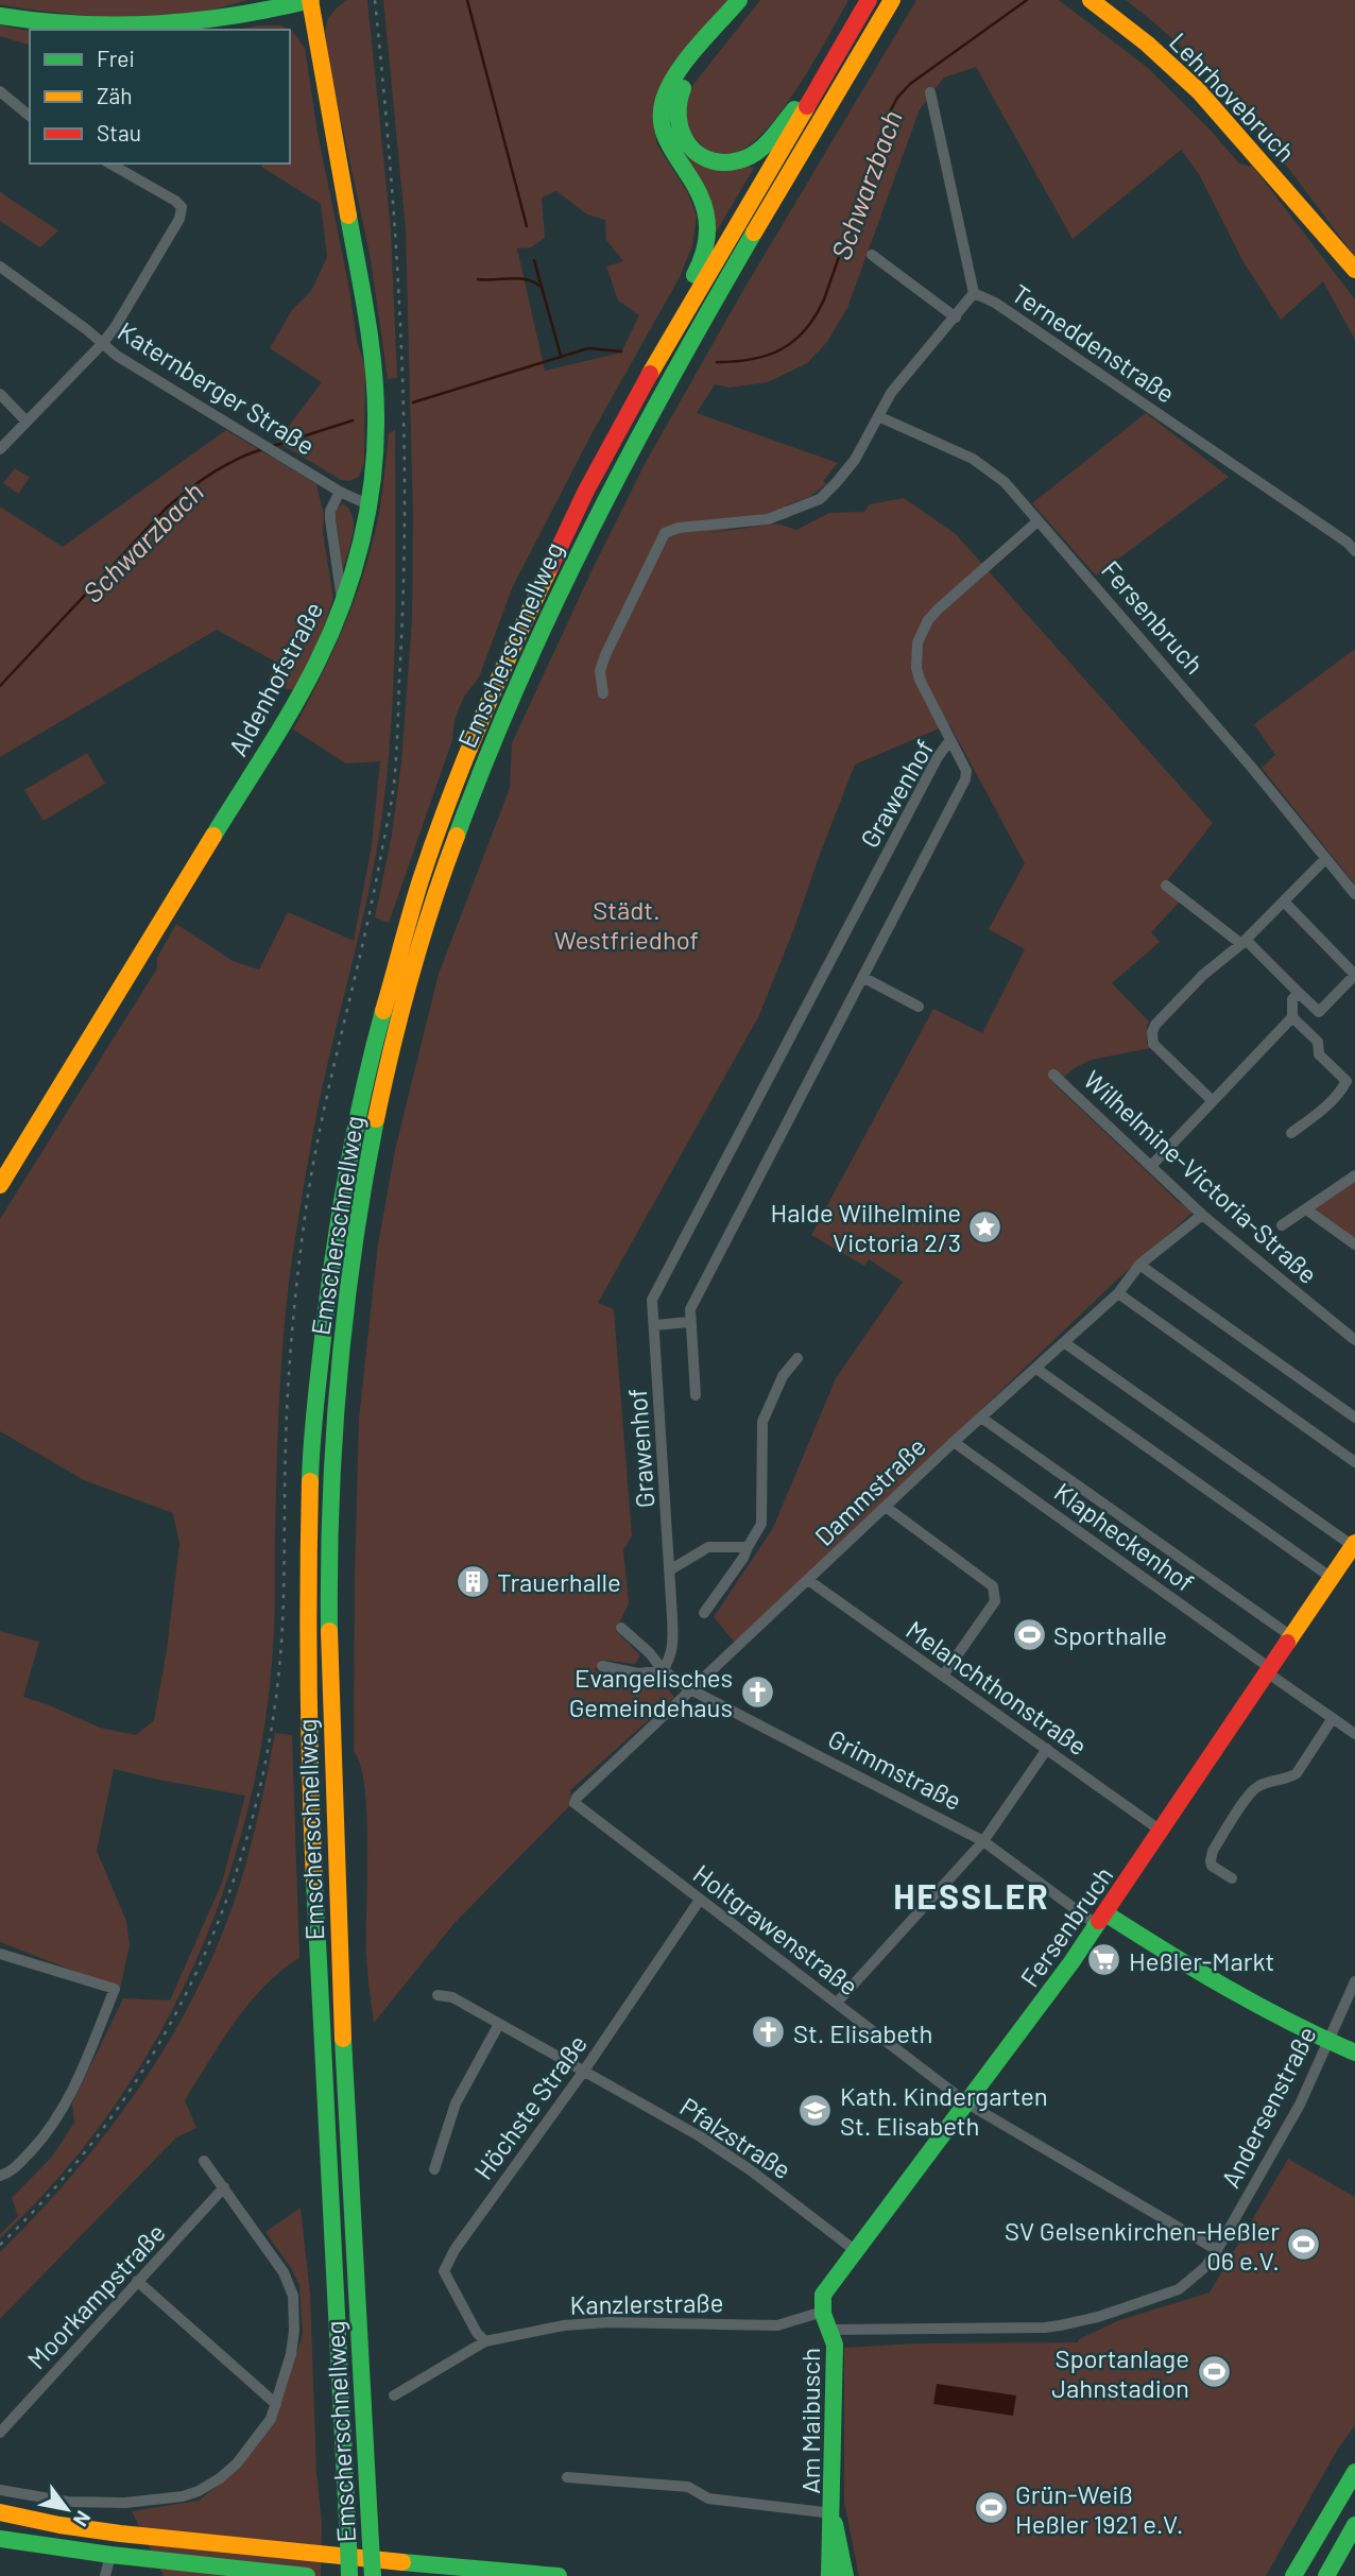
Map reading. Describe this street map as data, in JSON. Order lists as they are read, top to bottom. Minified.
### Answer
{"streets":{"main road":["Lehrhovebruch","Fersenbruch","Emscherschnellweg","Aldenhofstraße","Grimmstraße","Am Maibusch"],"street":["Terneddenstraße","Katernberger Straße","Grawenhof","Wilhelmine-Victoria-Straße","Dammstraße","Klapheckenhof","Melanchthonstraße","Holtgrawenstraße","Höchste Straße","Andersenstraße","Pfalzstraße","Moorkampstraße","Kanzlerstraße"]},"crossings":[["Katernberger Straße","Aldenhofstraße"],["Fersenbruch","Klapheckenhof"],["Fersenbruch","Melanchthonstraße"],["Fersenbruch","Grimmstraße"],["Fersenbruch","Holtgrawenstraße"],["Fersenbruch","Pfalzstraße"],["Fersenbruch","Kanzlerstraße"],["Grawenhof","Grimmstraße"],["Wilhelmine-Victoria-Straße","Dammstraße"],["Dammstraße","Klapheckenhof"],["Dammstraße","Melanchthonstraße"],["Dammstraße","Grimmstraße"],["Dammstraße","Holtgrawenstraße"],["Grimmstraße","Andersenstraße"],["Holtgrawenstraße","Höchste Straße"],["Holtgrawenstraße","Andersenstraße"],["Höchste Straße","Pfalzstraße"],["Höchste Straße","Kanzlerstraße"]],"districts":["HESSLER"],"water":["Schwarzbach"],"parks":["Städt. Westfriedhof"],"places":{"place":["Halde Wilhelmine Victoria 2/3"],"building":["Trauerhalle"],"sports":["Sporthalle","SV Gelsenkirchen-Heßler 06 e.V.","Sportanlage Jahnstadion","Grün-Weiß Heßler 1921 e.V."],"church":["Evangelisches Gemeindehaus","St. Elisabeth"],"supermarket":["Heßler-Markt"],"school or university":["Kath. Kindergarten St. Elisabeth"]},"legend":["Frei","Zäh","Stau"],"north":"bottom right"}
